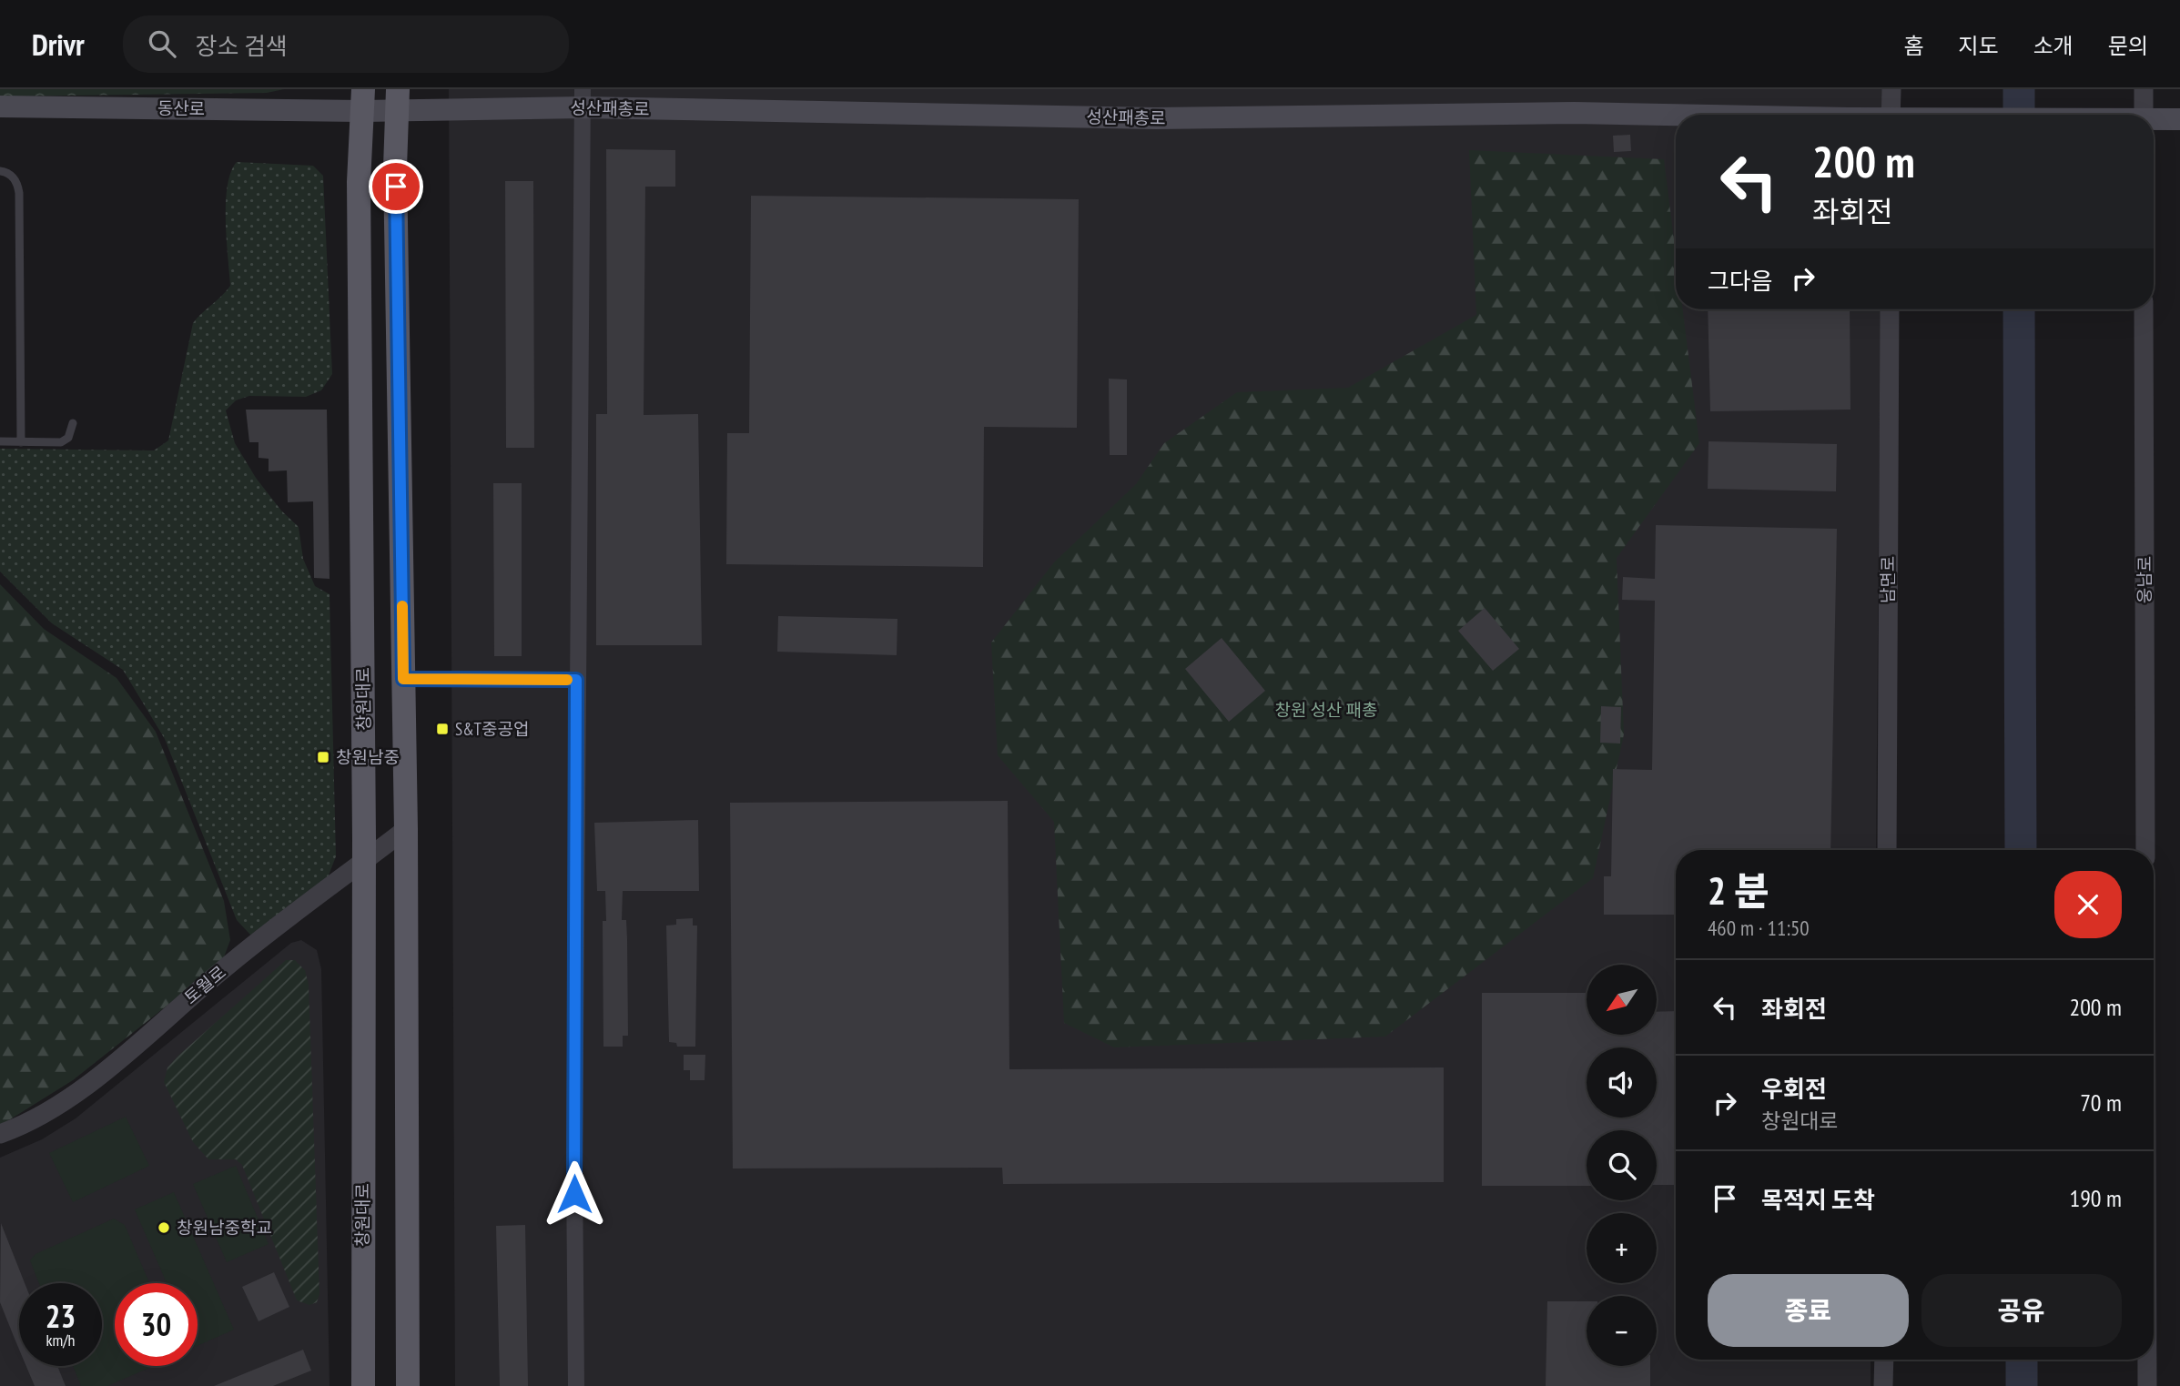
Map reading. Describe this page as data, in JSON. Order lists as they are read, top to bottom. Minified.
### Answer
{"streets":{"main road":["동산로","성산패총로","창원대로"],"street":["남면로","웅남로","토월로"]},"crossings":[["동산로","성산패총로"],["동산로","창원대로"],["성산패총로","창원대로"],["창원대로","토월로"]],"parks":["창원 성산 패총"],"places":{"transit":["S&T중공업","창원남중"],"other":["창원남중학교"]},"north":"bottom left","page":{"header":"Drivr","search":"장소 검색","nav":["홈","지도","소개","문의"],"turn":["200 m","좌회전"],"then":"그다음","heading":["2 분","460 m · 11:50"],"list":[{"name":"좌회전","value":"200 m"},{"name":"우회전","note":"창원대로","value":"70 m"},{"name":"목적지 도착","value":"190 m"}],"map_buttons":["+","−"],"buttons":["종료","공유"],"speed":"23 km/h","limit":"30"}}
